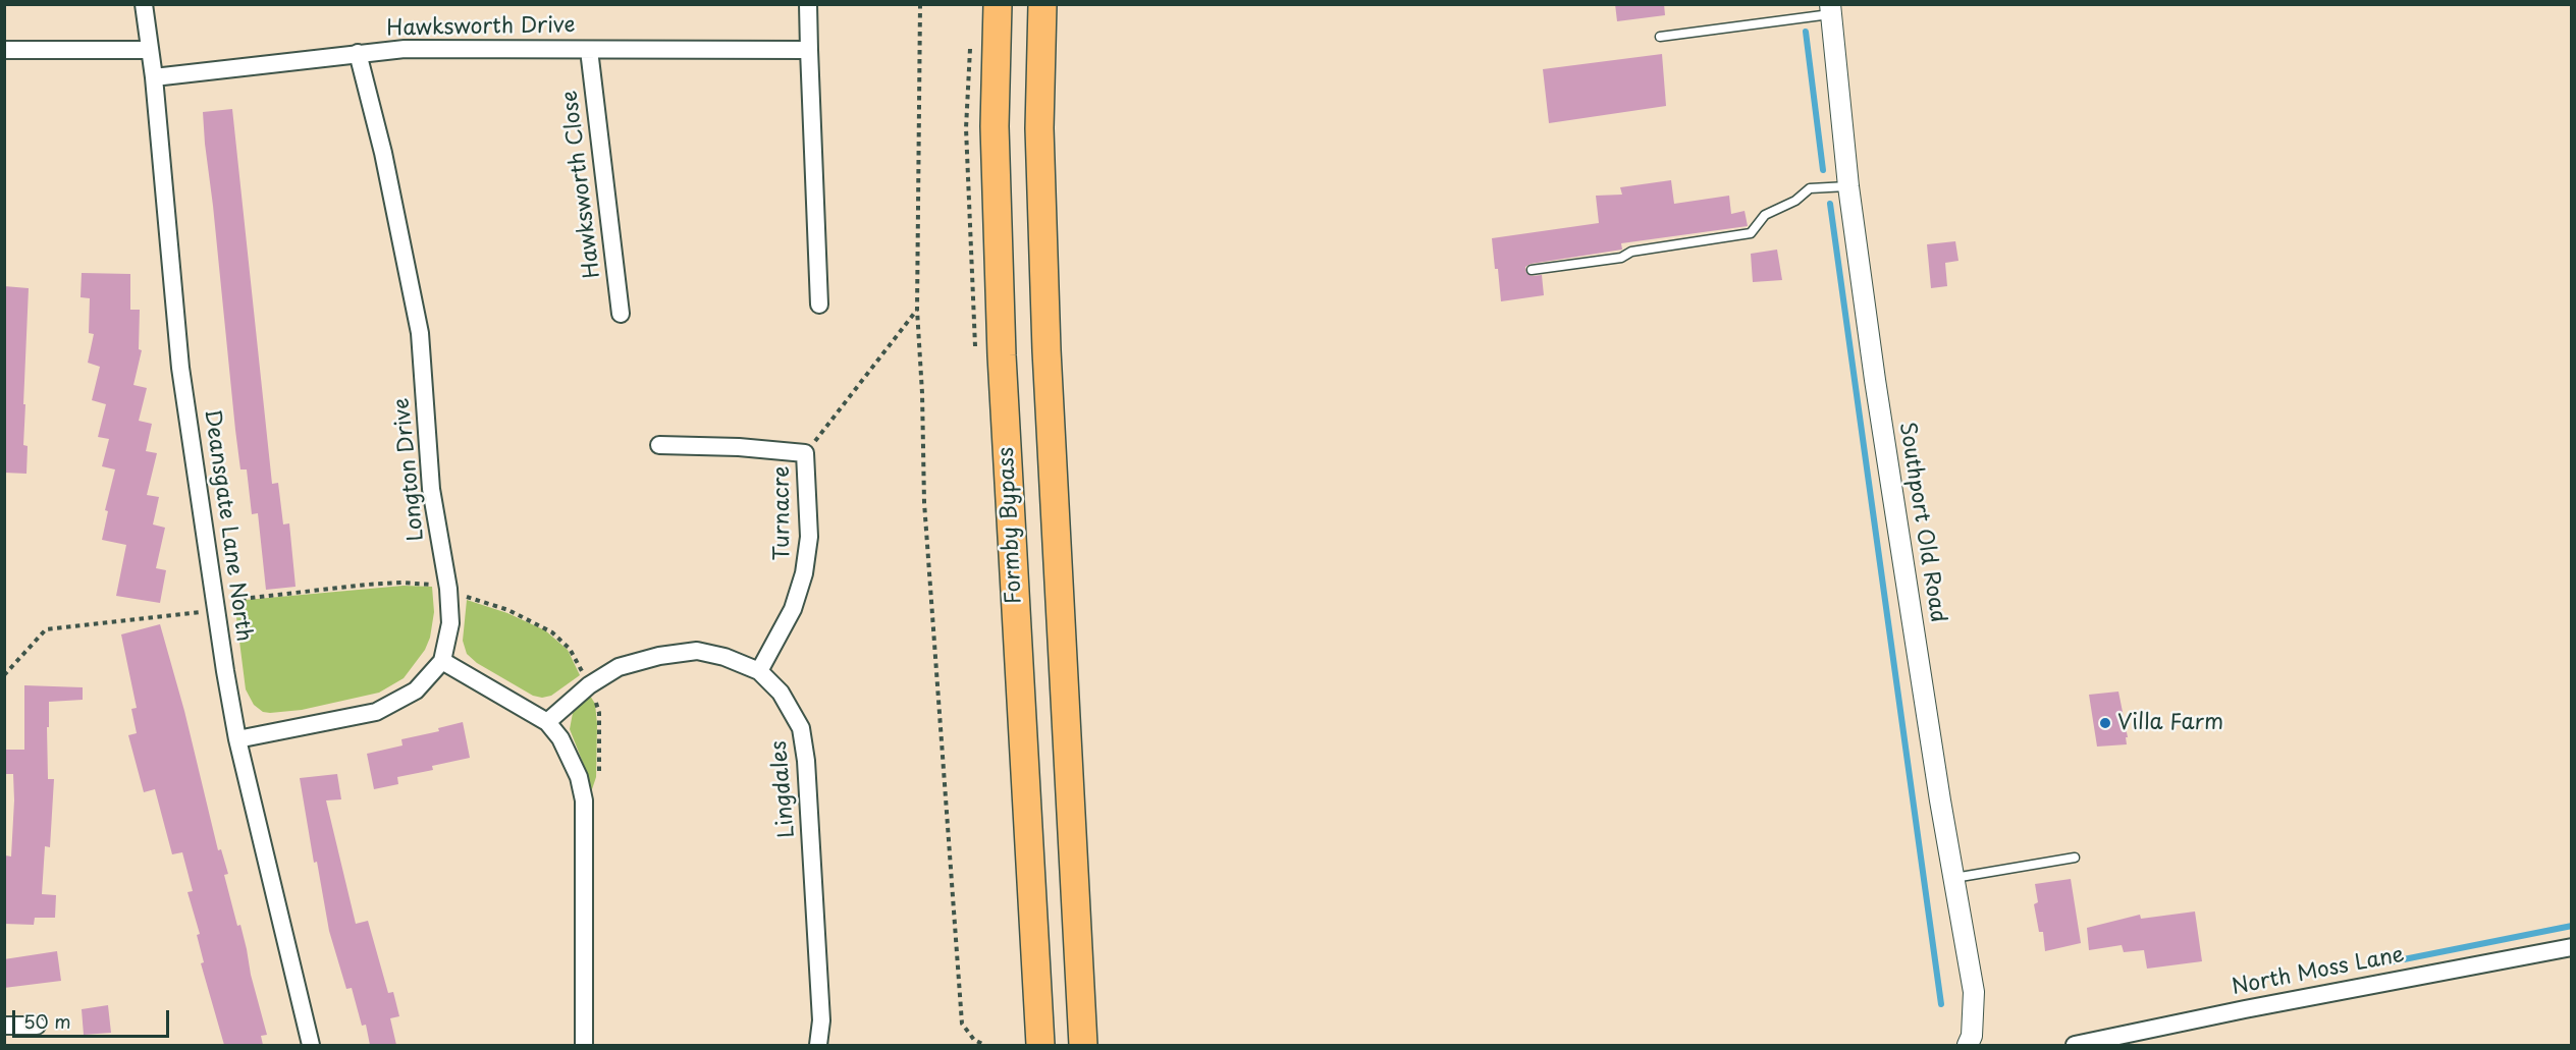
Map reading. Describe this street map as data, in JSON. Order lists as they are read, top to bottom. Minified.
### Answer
{"streets":{"highway":["Formby Bypass"],"street":["Hawksworth Drive","Hawksworth Close","Longton Drive","Turnacre","Southport Old Road","Deansgate Lane North","Lingdales","North Moss Lane"]},"crossings":[["Hawksworth Drive","Hawksworth Close"],["Hawksworth Drive","Longton Drive"],["Hawksworth Drive","Deansgate Lane North"],["Longton Drive","Deansgate Lane North"],["Turnacre","Lingdales"]],"places":["Villa Farm"],"scale_bar":"50 m"}
